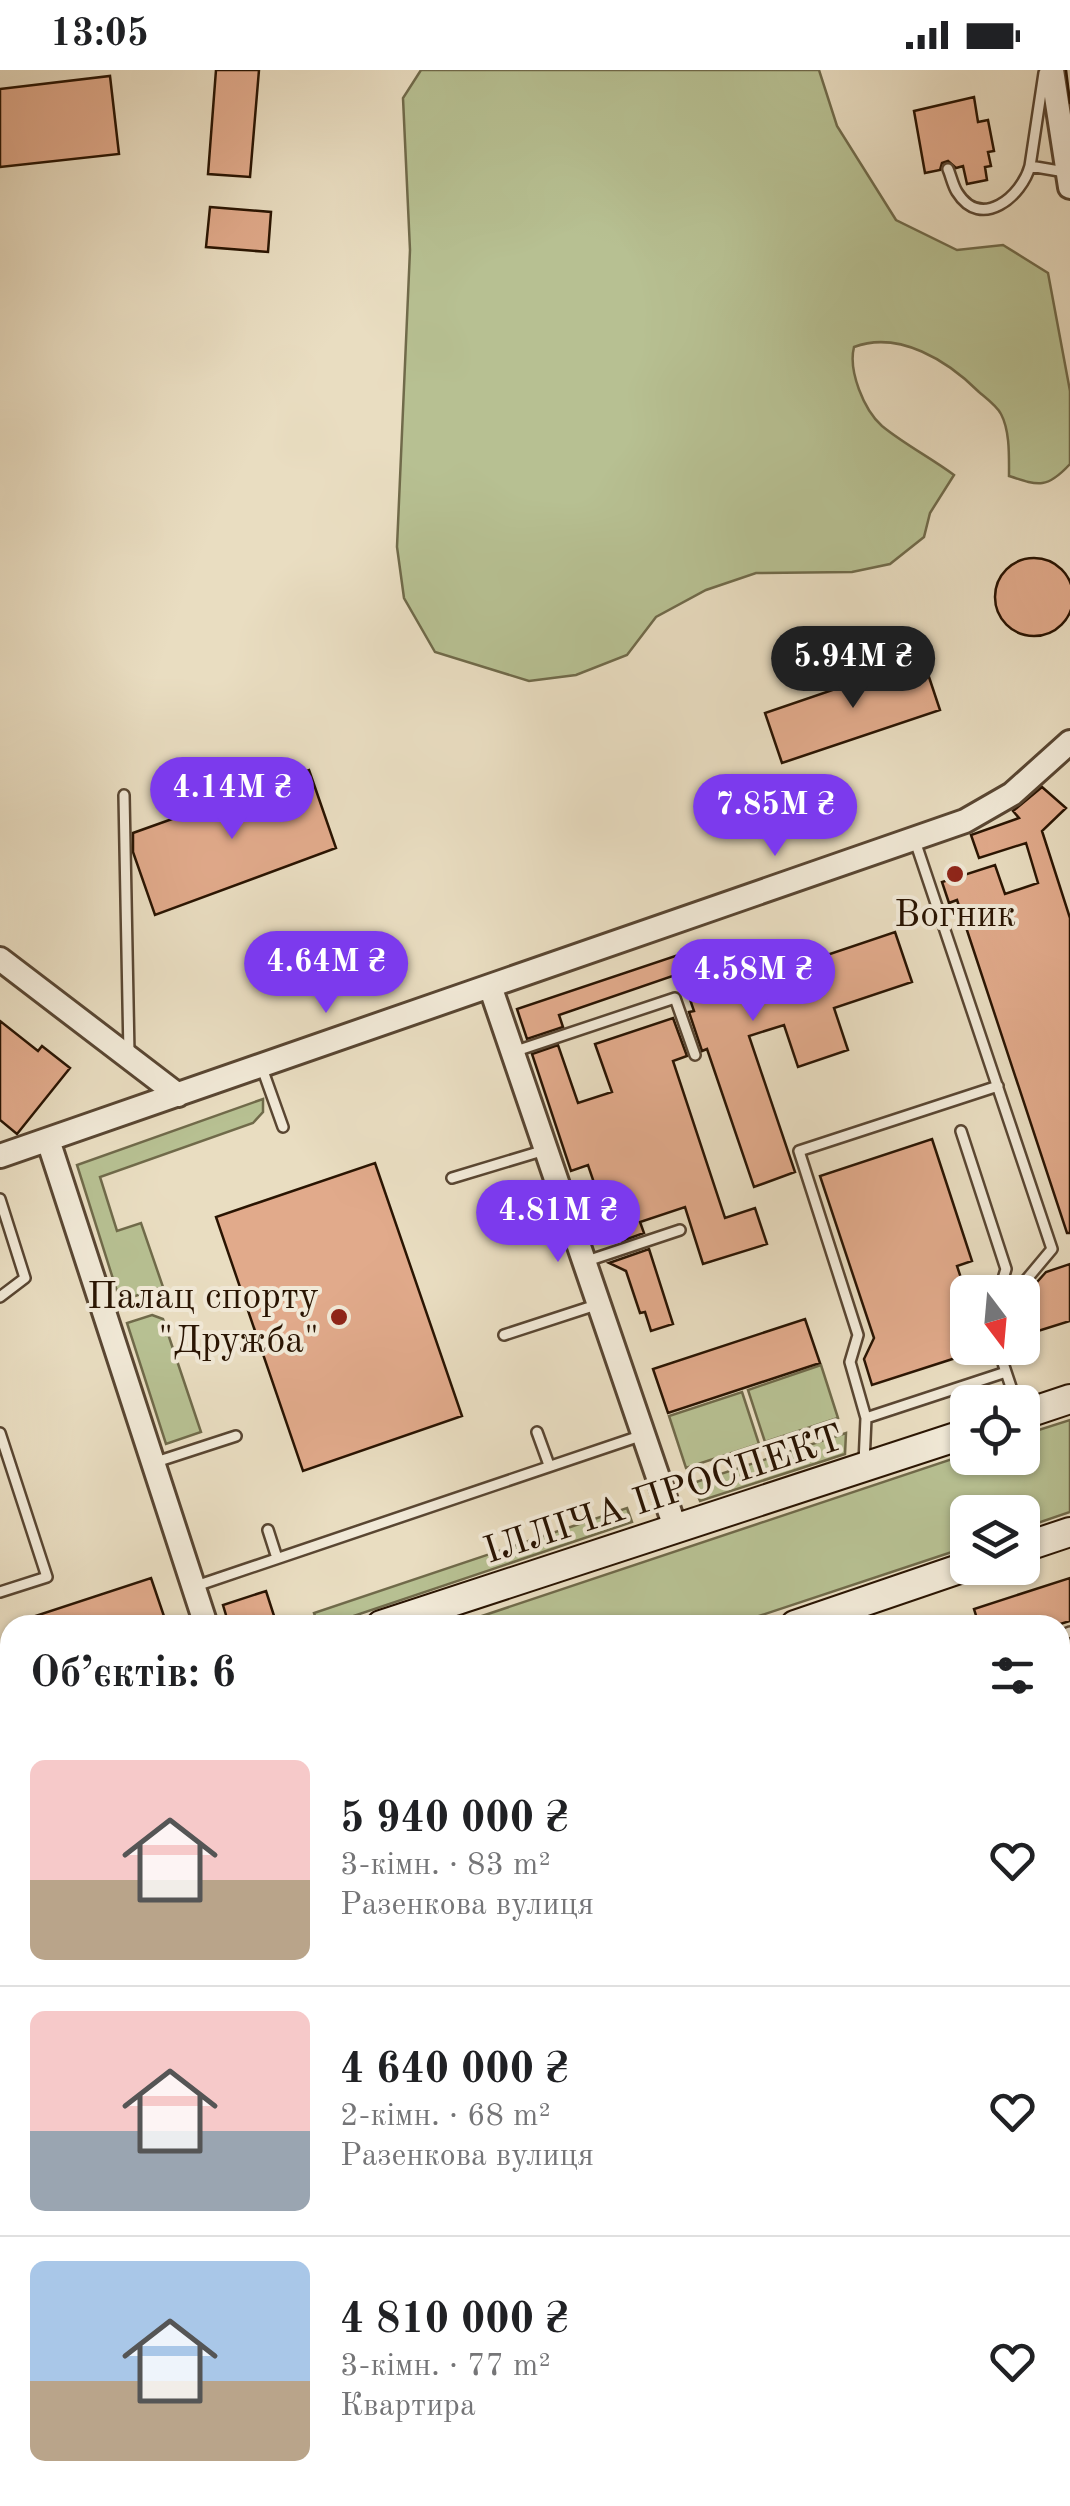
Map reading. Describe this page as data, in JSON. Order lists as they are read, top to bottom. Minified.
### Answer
{"streets":{"main road":["ІЛЛІЧА ПРОСПЕКТ"]},"places":["Вогник","Палац спорту \"Дружба\""],"north":"bottom","page":{"status":"13:05","price":["5.94M ₴","4.14M ₴","7.85M ₴","4.64M ₴","4.58M ₴","4.81M ₴"],"heading":"Об’єктів: 6","list":[{"name":"5 940 000 ₴","note":"3-кімн. · 83 m² · Разенкова вулиця"},{"name":"4 640 000 ₴","note":"2-кімн. · 68 m² · Разенкова вулиця"},{"name":"4 810 000 ₴","note":"3-кімн. · 77 m² · Квартира"}]}}
